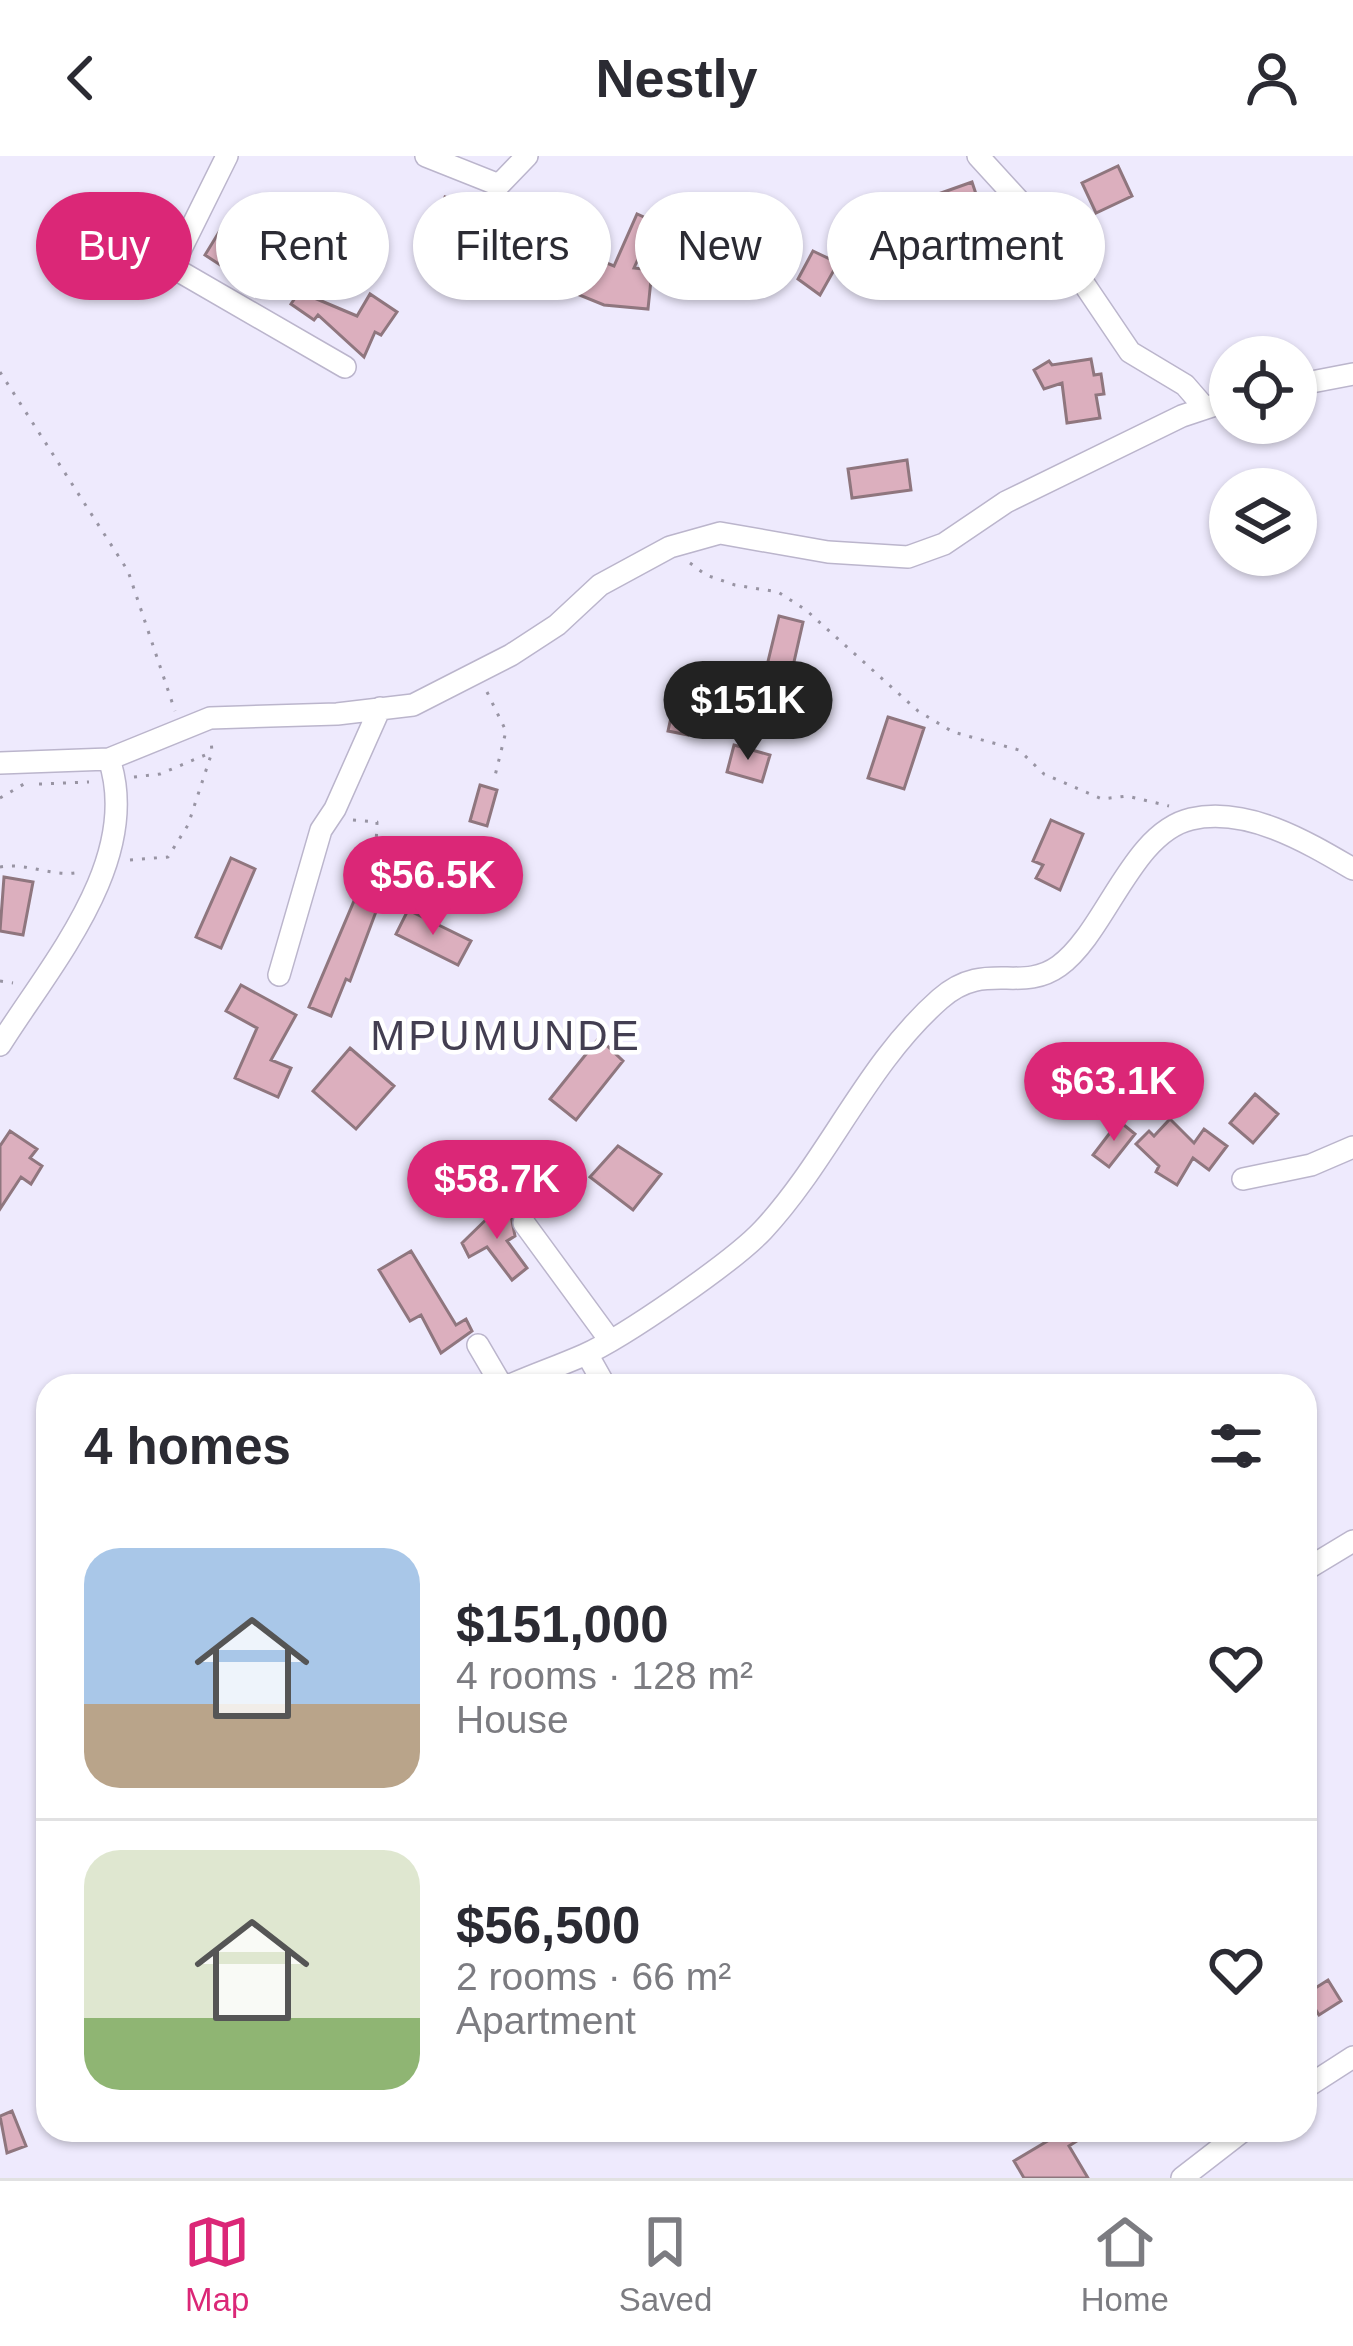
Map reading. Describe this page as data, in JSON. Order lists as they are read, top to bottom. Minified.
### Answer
{"districts":["MPUMUNDE"],"page":{"header":"Nestly","chip":["Buy","Rent","Filters","New","Apartment"],"price":["$151K","$56.5K","$63.1K","$58.7K"],"heading":"4 homes","list":[{"name":"$151,000","note":"4 rooms · 128 m² · House"},{"name":"$56,500","note":"2 rooms · 66 m² · Apartment"}],"tabs":["Map","Saved","Home"]}}
